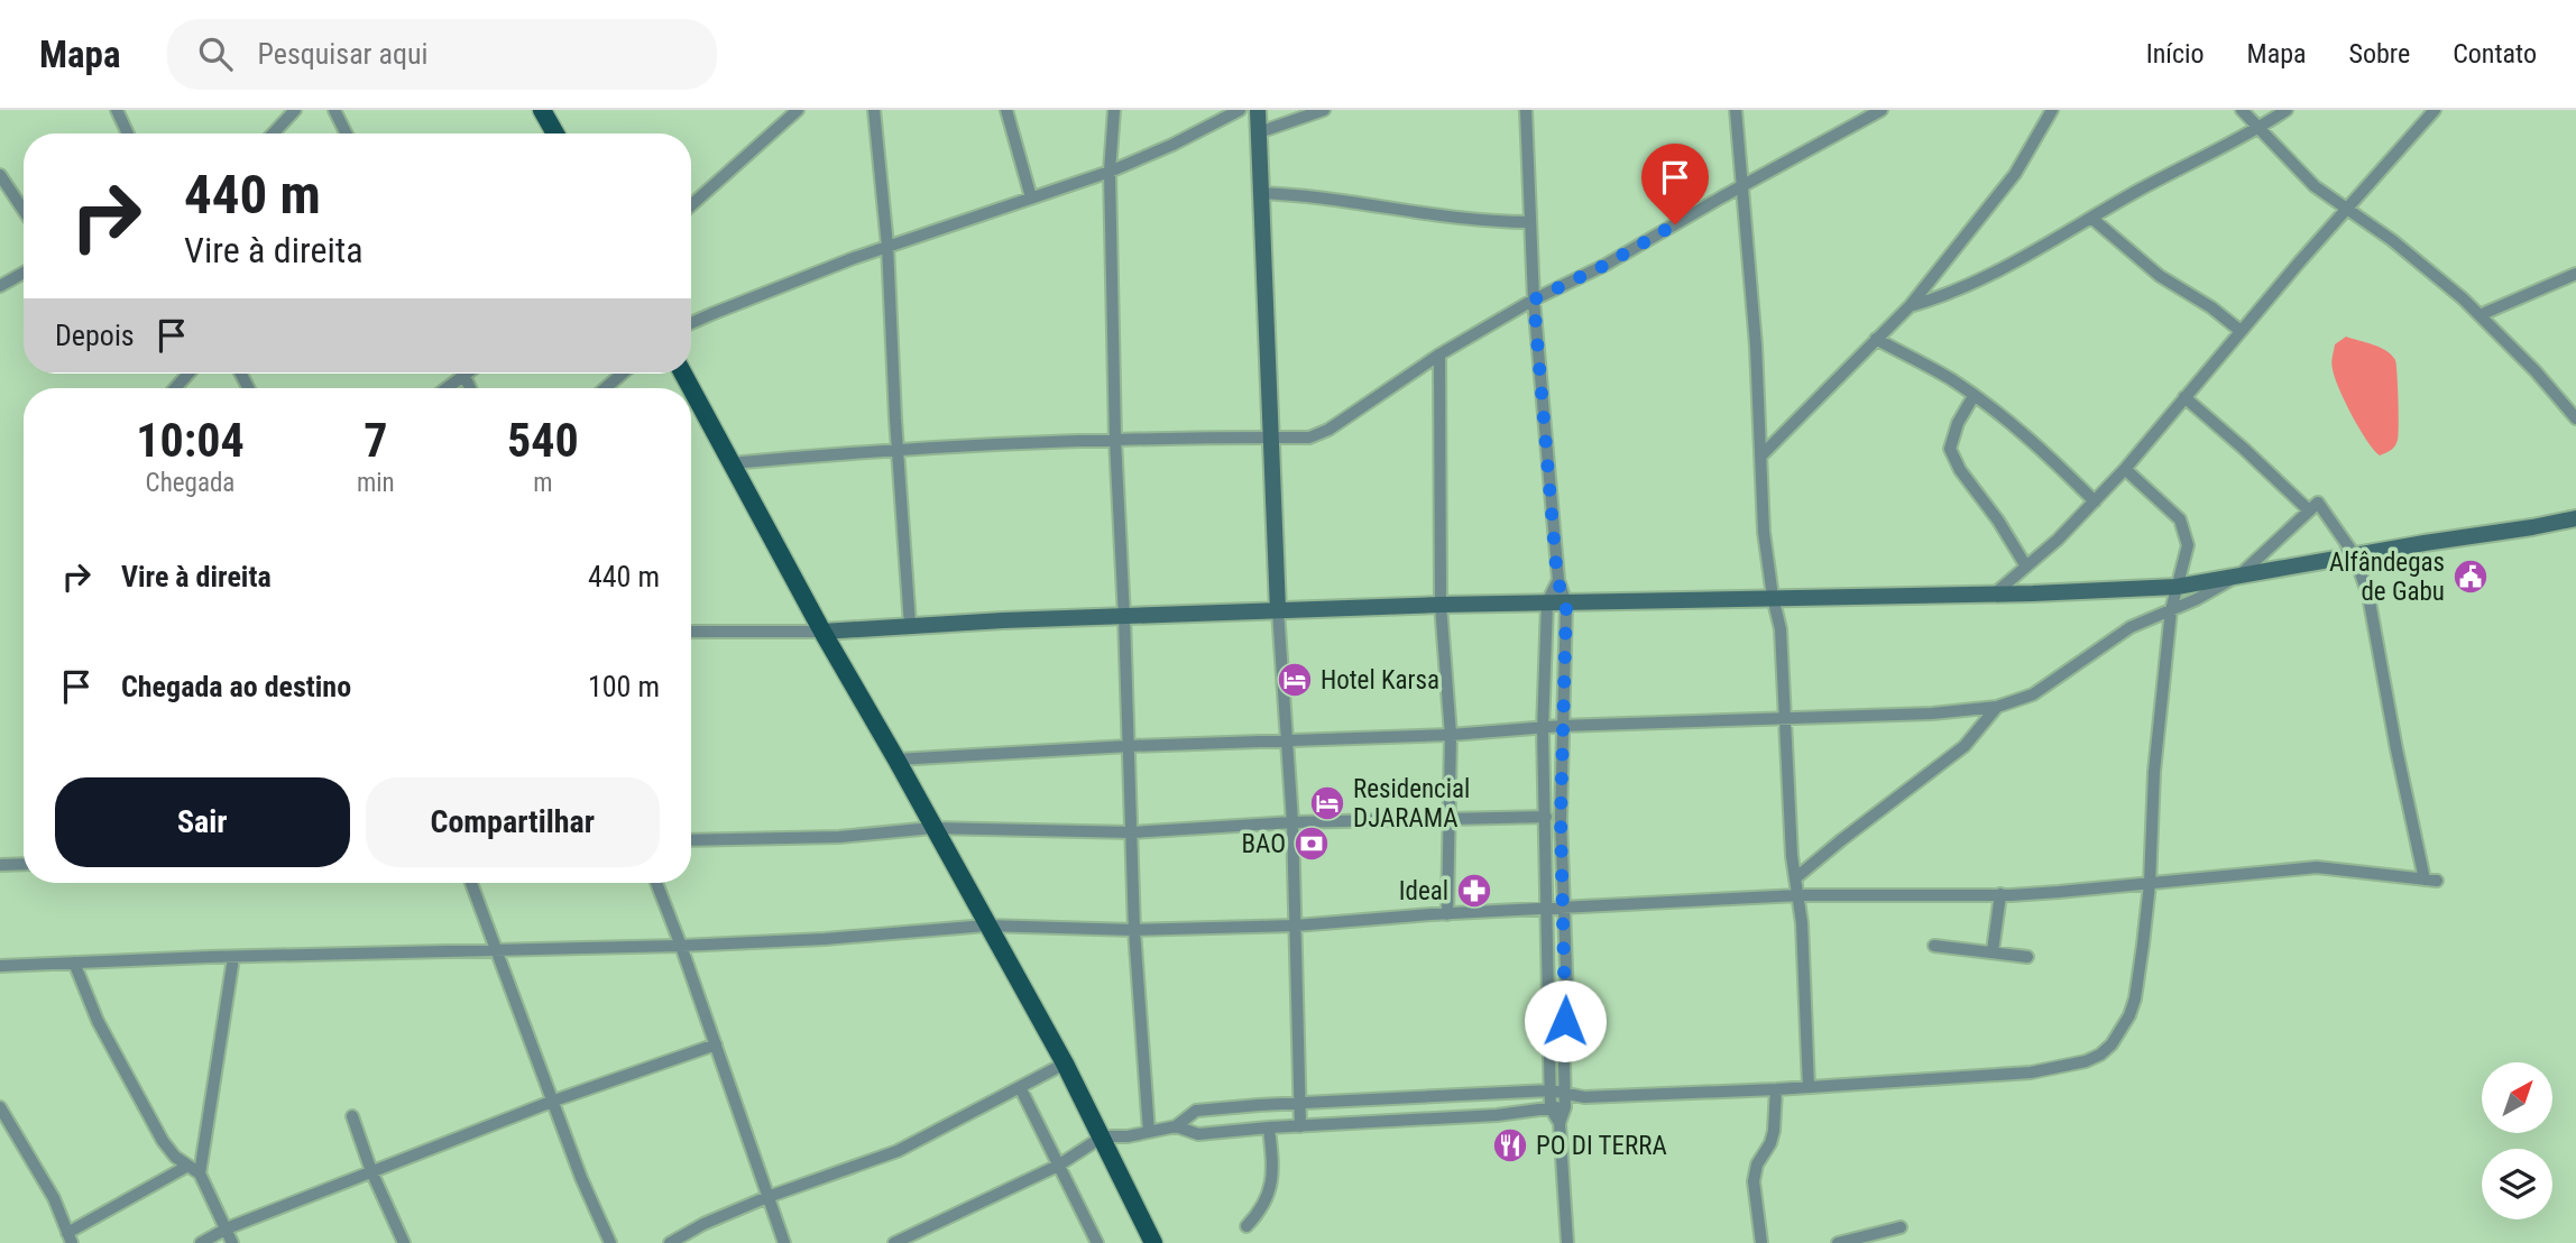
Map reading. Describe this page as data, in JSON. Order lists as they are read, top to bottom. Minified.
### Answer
{"places":{"public building":["Alfândegas de Gabu"],"hotel":["Hotel Karsa","Residencial DJARAMA"],"bank":["BAO"],"pharmacy":["Ideal"],"restaurant":["PO DI TERRA"]},"north":"top right","page":{"header":"Mapa","search":"Pesquisar aqui","nav":["Início","Mapa","Sobre","Contato"],"turn":["440 m","Vire à direita"],"then":"Depois","eta":["10:04","Chegada","7","min","540","m"],"list":[{"name":"Vire à direita","value":"440 m"},{"name":"Chegada ao destino","value":"100 m"}],"buttons":["Sair","Compartilhar"]}}
